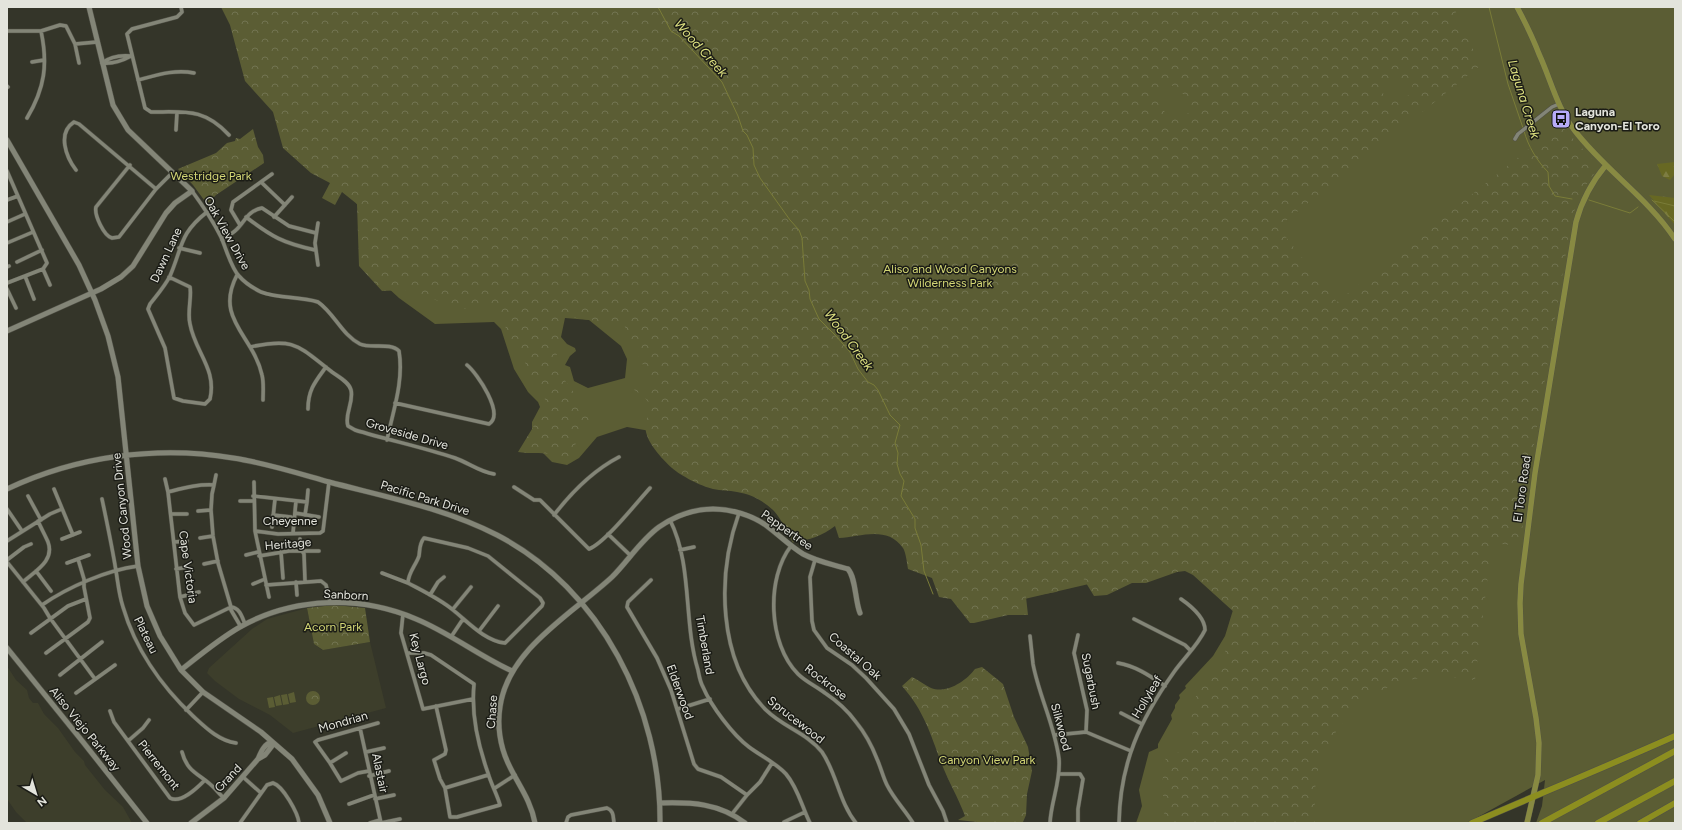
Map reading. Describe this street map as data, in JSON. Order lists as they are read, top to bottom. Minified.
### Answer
{"streets":{"main road":["El Toro Road"],"street":["Oak View Drive","Dawn Lane","Groveside Drive","Pacific Park Drive","Wood Canyon Drive","Cheyenne","Peppertree","Heritage","Cape Victoria","Sanborn","Plateau","Timberland","Coastal Oak","Key Largo","Sugarbush","Rockrose","Elderwood","Hollyleaf","Chase","Sprucewood","Mondrian","Silkwood","Aliso Viejo Parkway","Pierremont","Alastair","Grand"]},"crossings":[["Oak View Drive","Dawn Lane"],["Oak View Drive","Groveside Drive"],["Pacific Park Drive","Wood Canyon Drive"],["Pacific Park Drive","Cheyenne"],["Pacific Park Drive","Peppertree"],["Pacific Park Drive","Chase"],["Wood Canyon Drive","Sanborn"],["Wood Canyon Drive","Grand"],["Peppertree","Timberland"],["Peppertree","Coastal Oak"],["Peppertree","Rockrose"],["Peppertree","Chase"],["Peppertree","Sprucewood"],["Sanborn","Key Largo"],["Sanborn","Chase"],["Mondrian","Alastair"]],"water":["Wood Creek","Laguna Creek"],"parks":["Westridge Park","Aliso and Wood Canyons Wilderness Park","Acorn Park","Canyon View Park"],"places":{"bus stop":["Laguna Canyon-El Toro"]},"north":"bottom right"}
